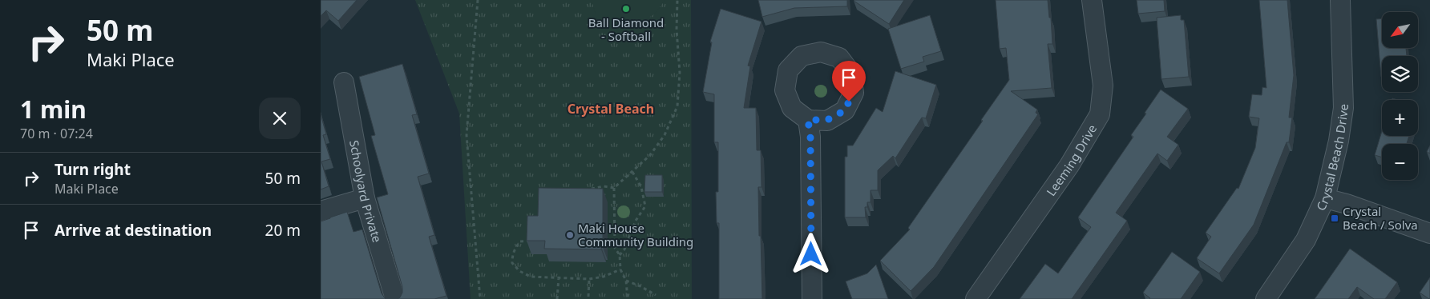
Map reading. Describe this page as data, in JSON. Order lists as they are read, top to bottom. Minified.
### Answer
{"streets":{"street":["Crystal Beach Drive","Leeming Drive","Schoolyard Private"]},"districts":["Crystal Beach"],"places":{"other":["Ball Diamond - Softball","Maki House Community Building"],"transit":["Crystal Beach / Solva"]},"north":"bottom left","page":{"turn":["50 m","Maki Place"],"map_buttons":["+","−"],"heading":["1 min","70 m · 07:24"],"list":[{"name":"Turn right","note":"Maki Place","value":"50 m"},{"name":"Arrive at destination","value":"20 m"}]}}
